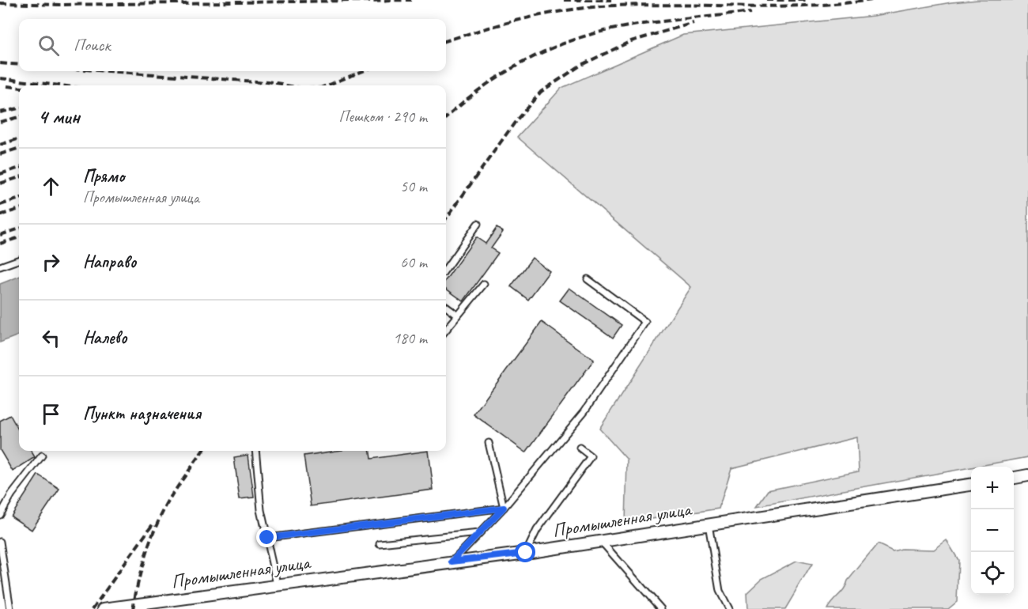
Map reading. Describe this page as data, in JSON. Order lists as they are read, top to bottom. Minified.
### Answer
{"streets":{"street":["Промышленная улица"]},"page":{"search":"Поиск","heading":["4 мин","Пешком · 290 m"],"list":[["Прямо","Промышленная улица","50 m"],["Направо","60 m"],["Налево","180 m"],"Пункт назначения"],"map_buttons":["+","−"]}}
